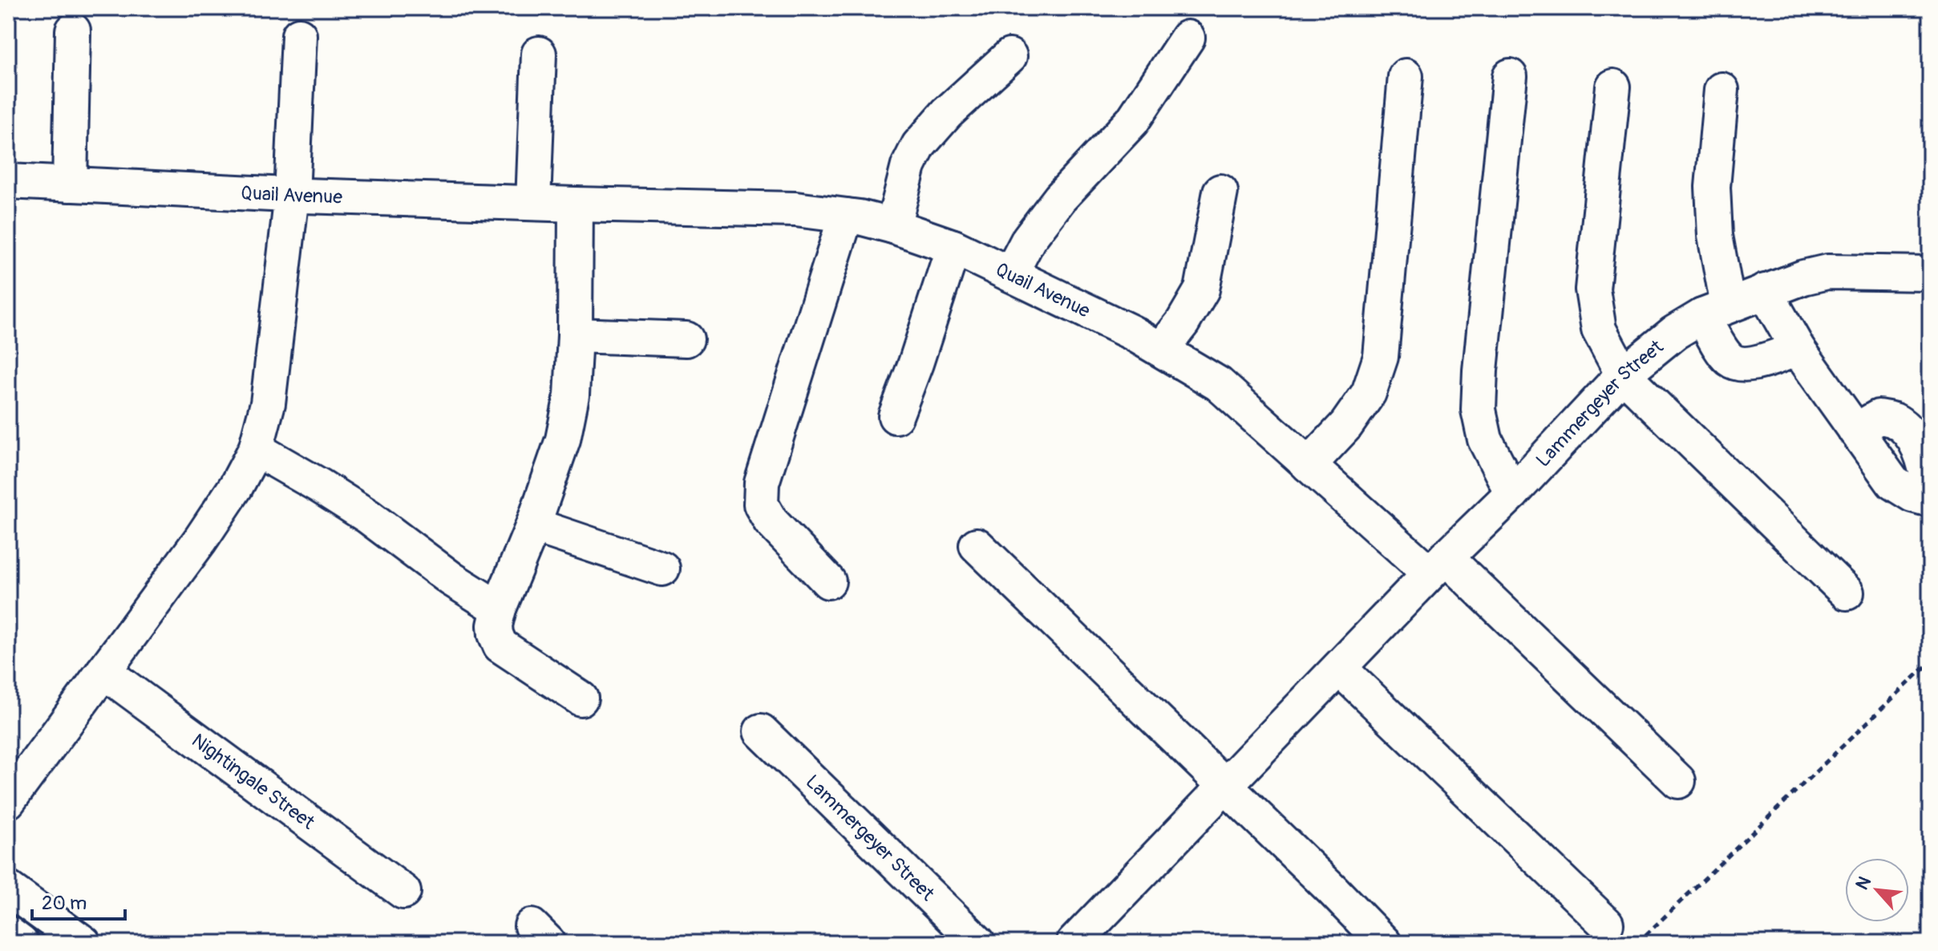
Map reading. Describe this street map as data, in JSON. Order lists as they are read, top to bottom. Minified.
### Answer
{"streets":{"street":["Quail Avenue","Lammergeyer Street","Nightingale Street"]},"crossings":[["Quail Avenue","Lammergeyer Street"]],"scale_bar":"20 m","north":"top left"}
